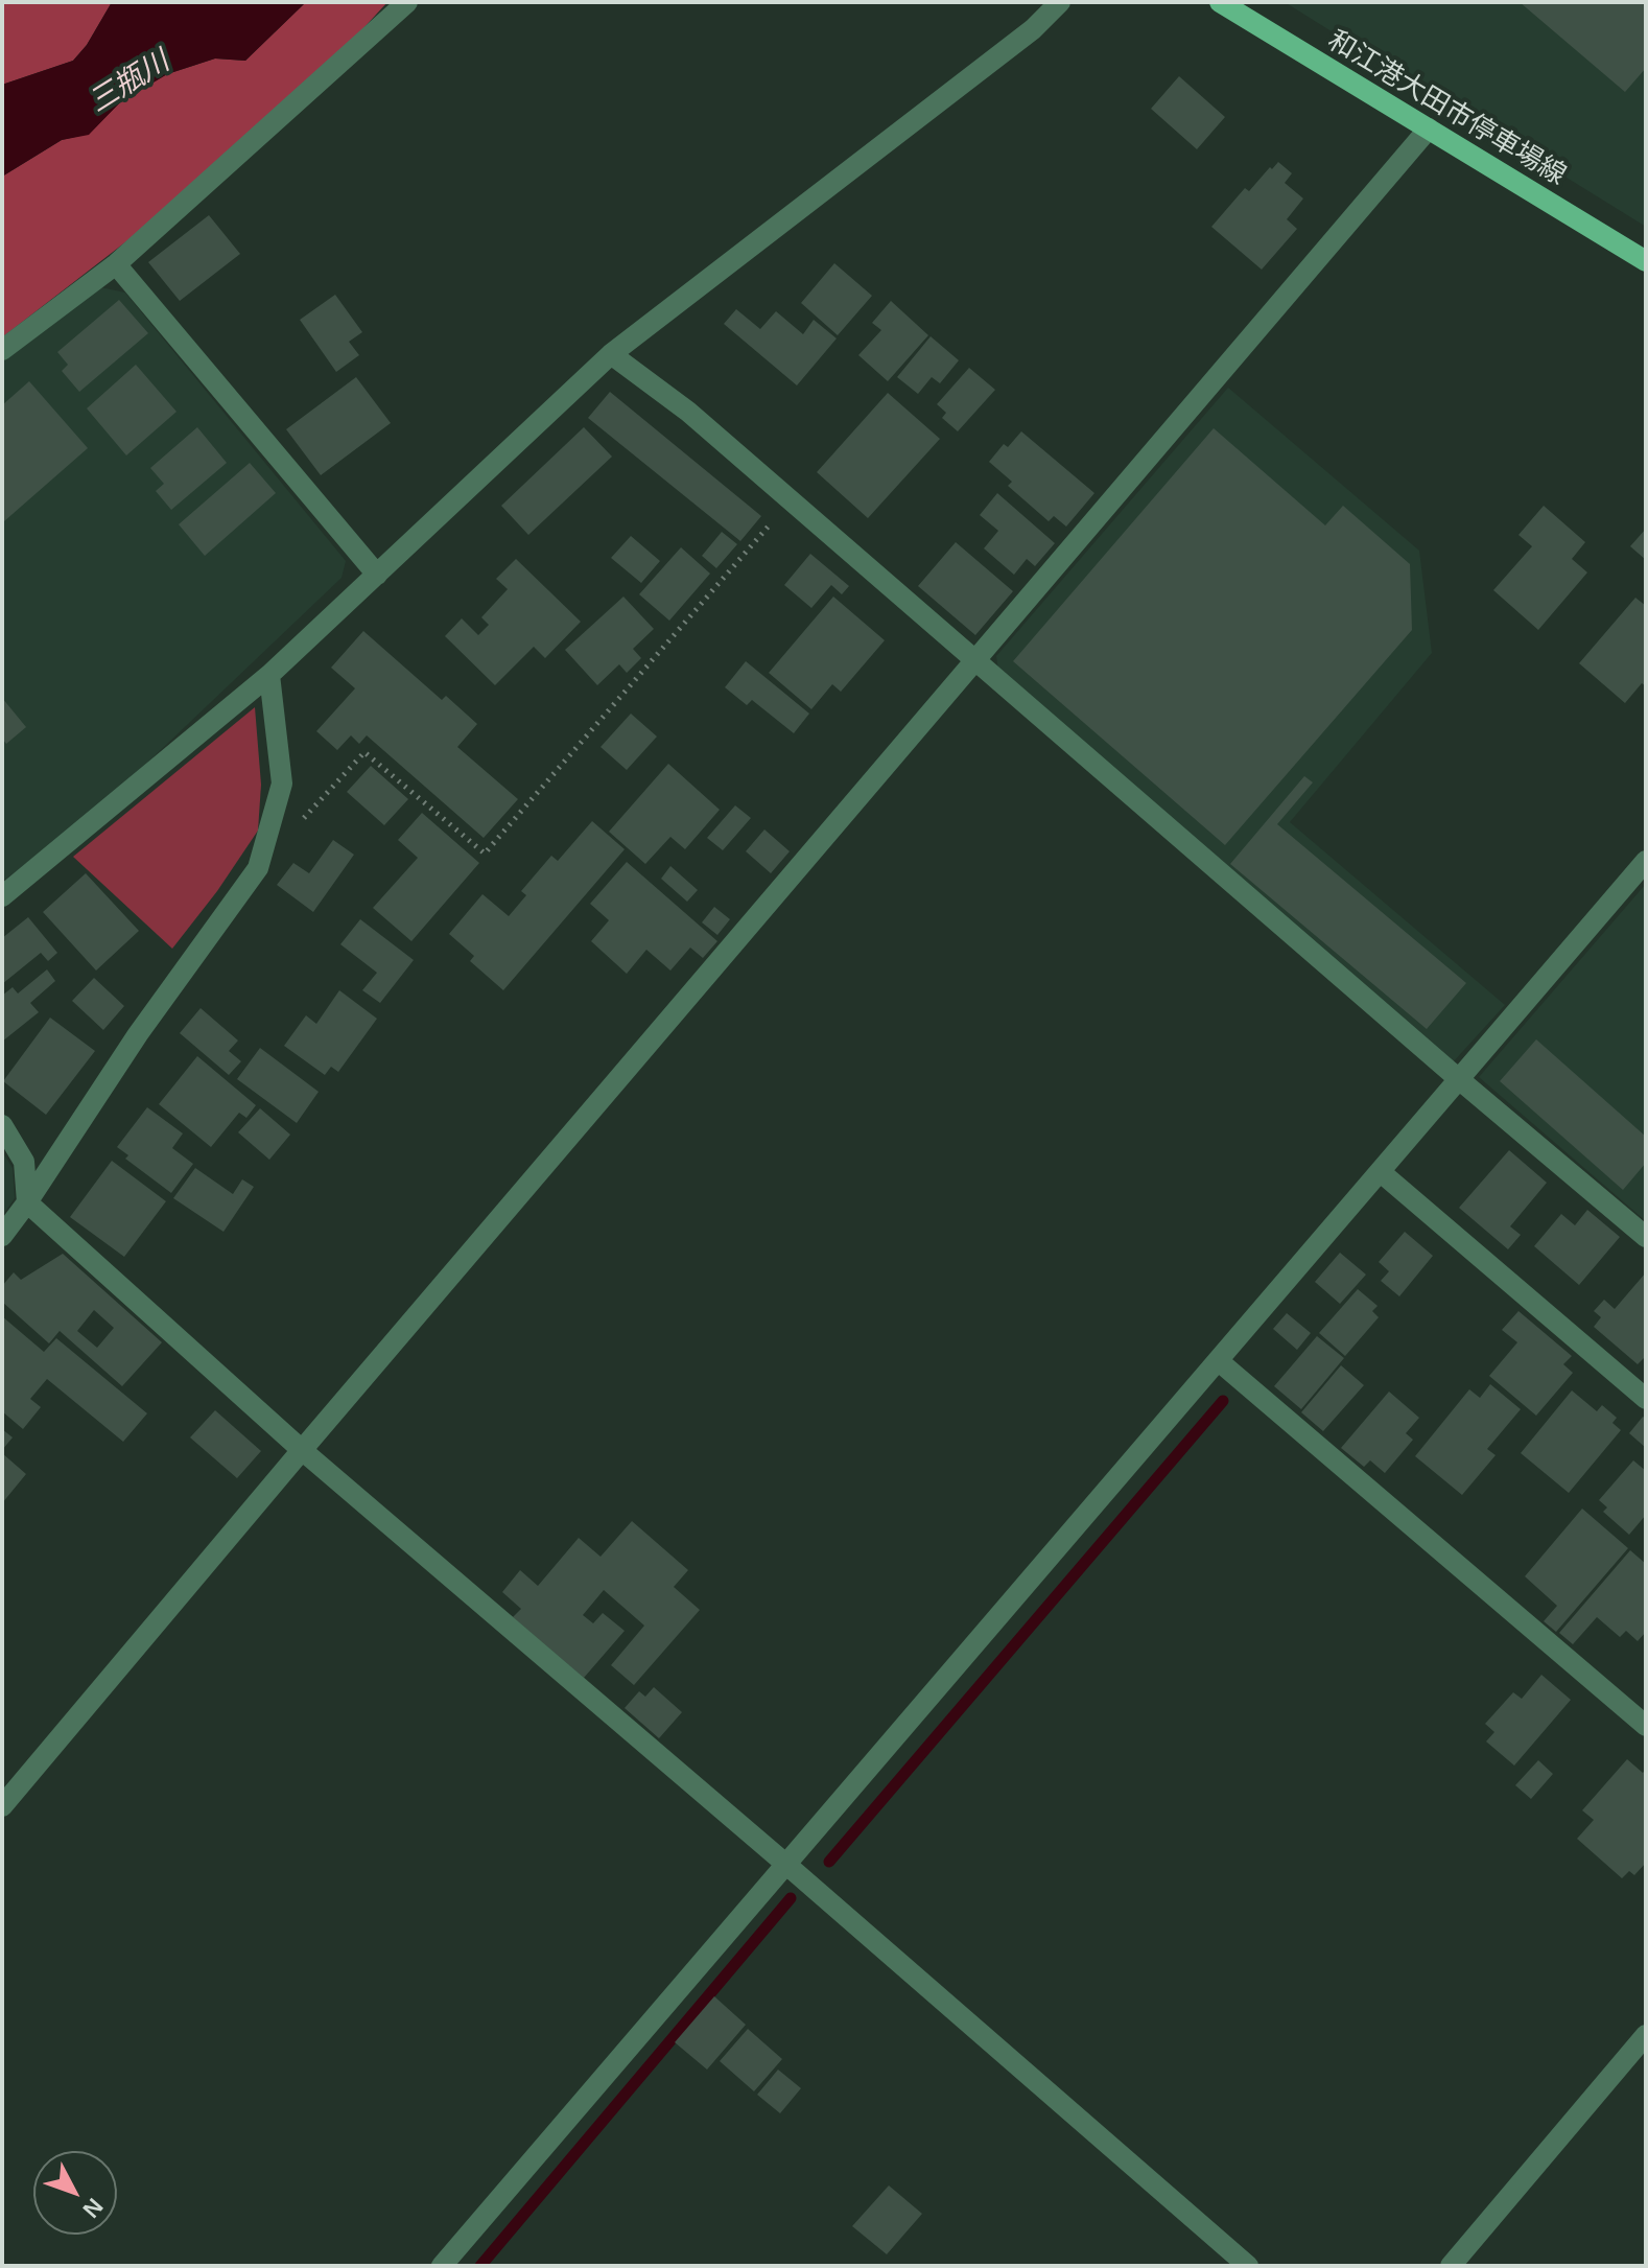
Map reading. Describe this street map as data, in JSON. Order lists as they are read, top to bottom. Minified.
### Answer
{"streets":{"main road":["和江港大田市停車場線"]},"water":["三瓶川"],"north":"bottom right"}
